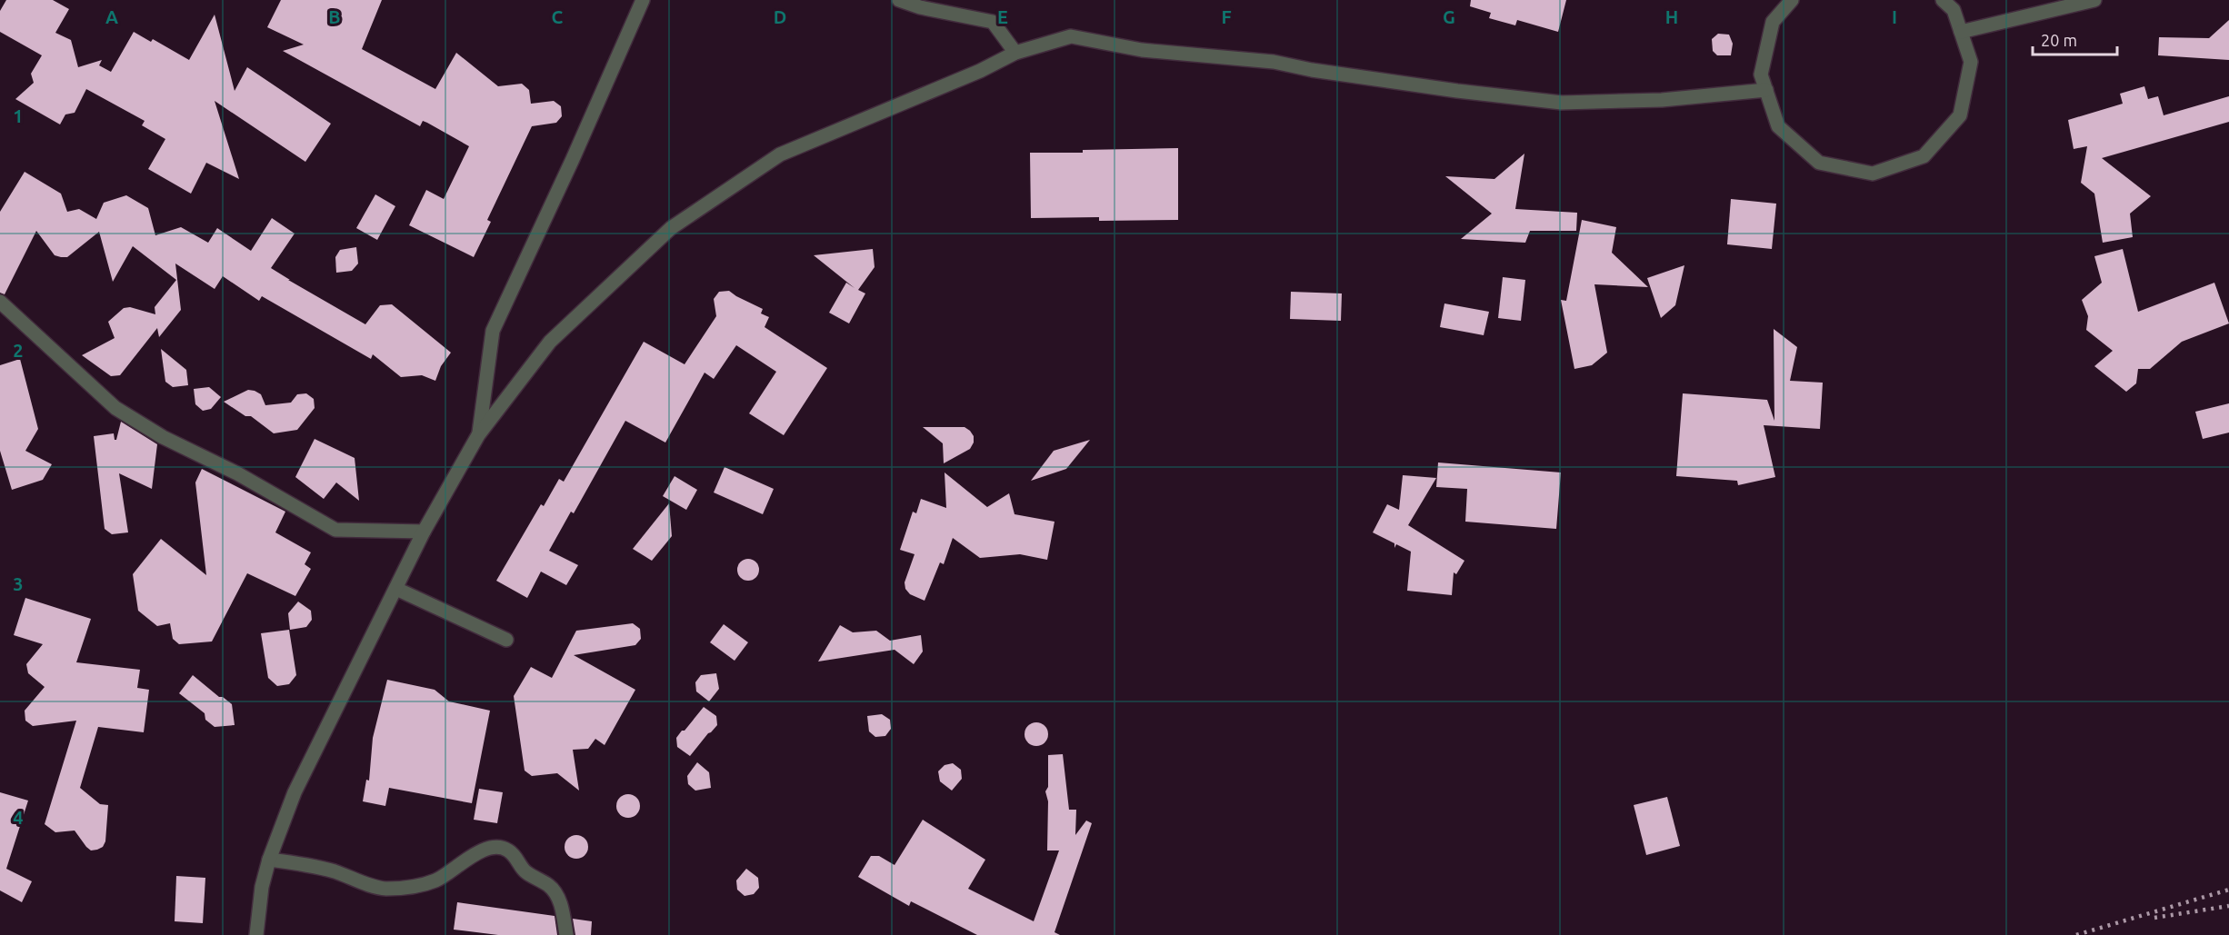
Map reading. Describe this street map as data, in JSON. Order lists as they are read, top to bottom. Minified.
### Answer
{"scale_bar":"20 m","grid":{"columns":["A","B","C","D","E","F","G","H","I"],"rows":["1","2","3","4"]}}
